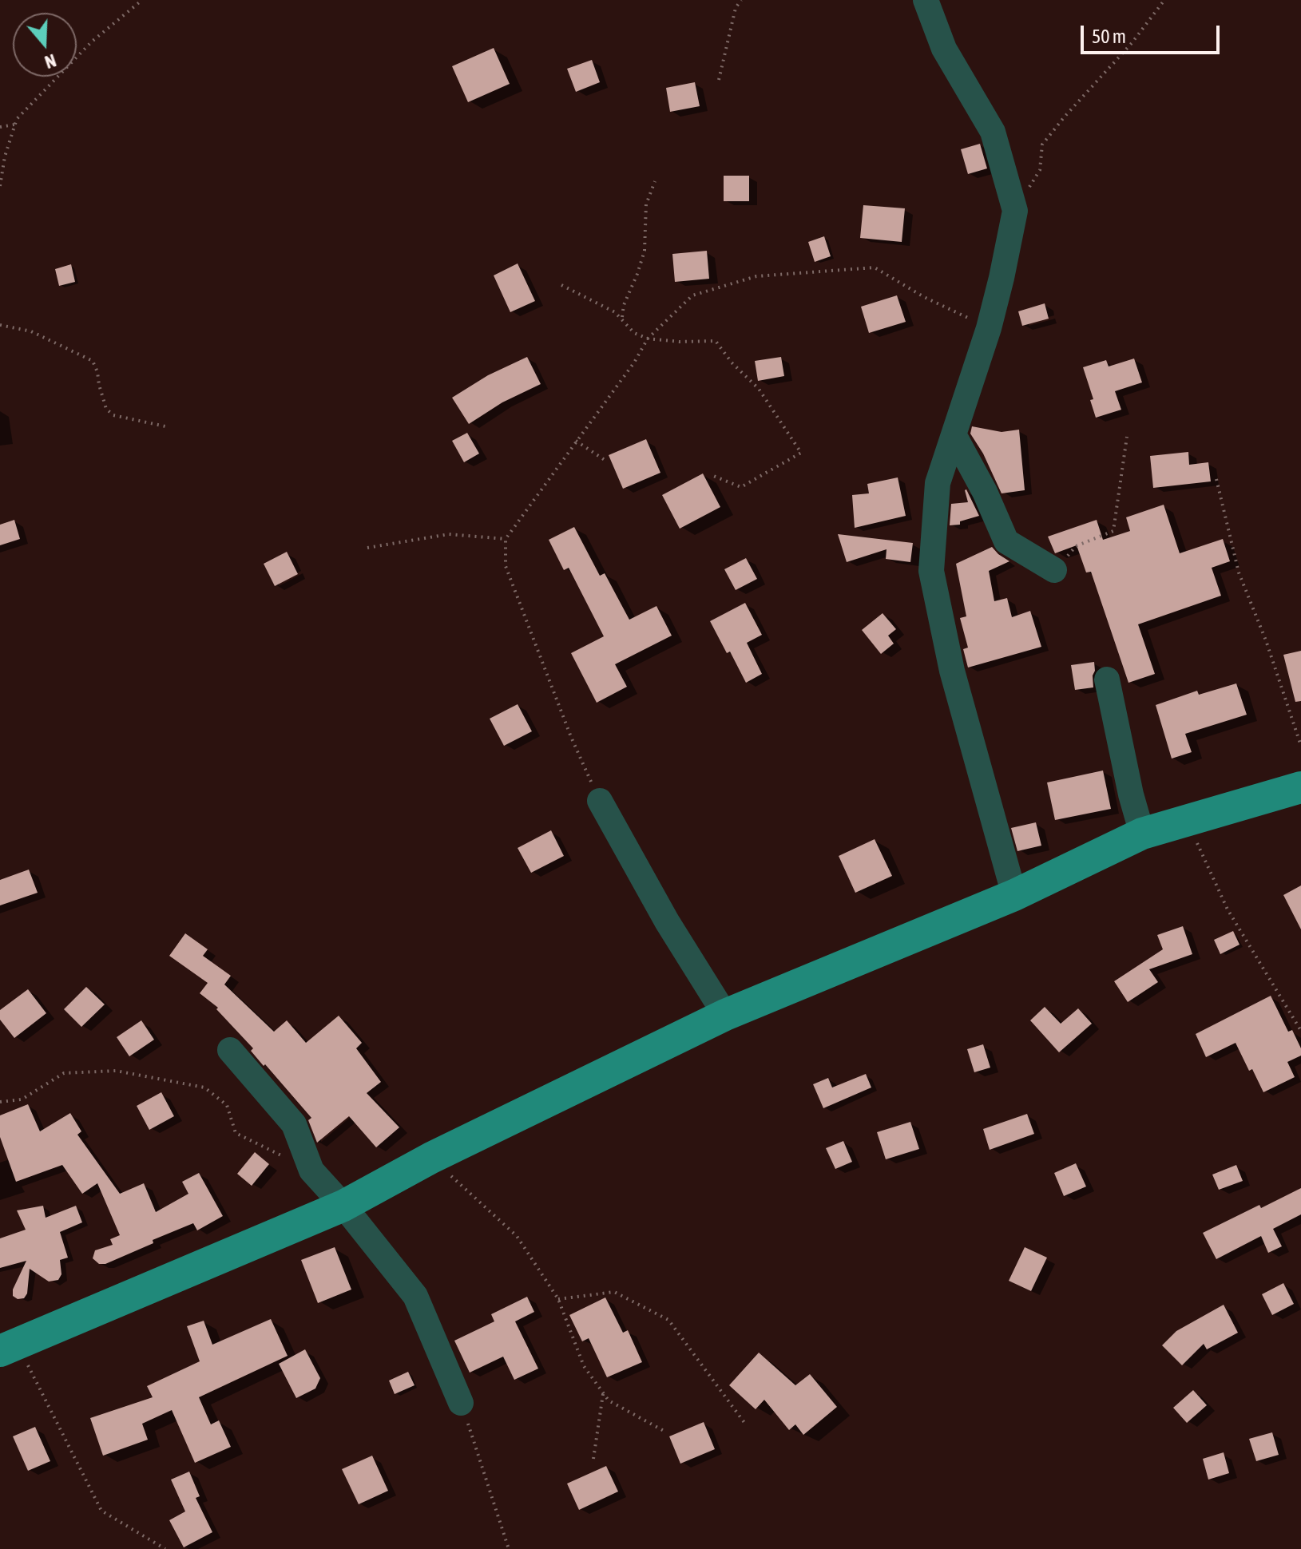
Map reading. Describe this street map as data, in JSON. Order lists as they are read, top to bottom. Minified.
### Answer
{"scale_bar":"50 m","north":"bottom"}
